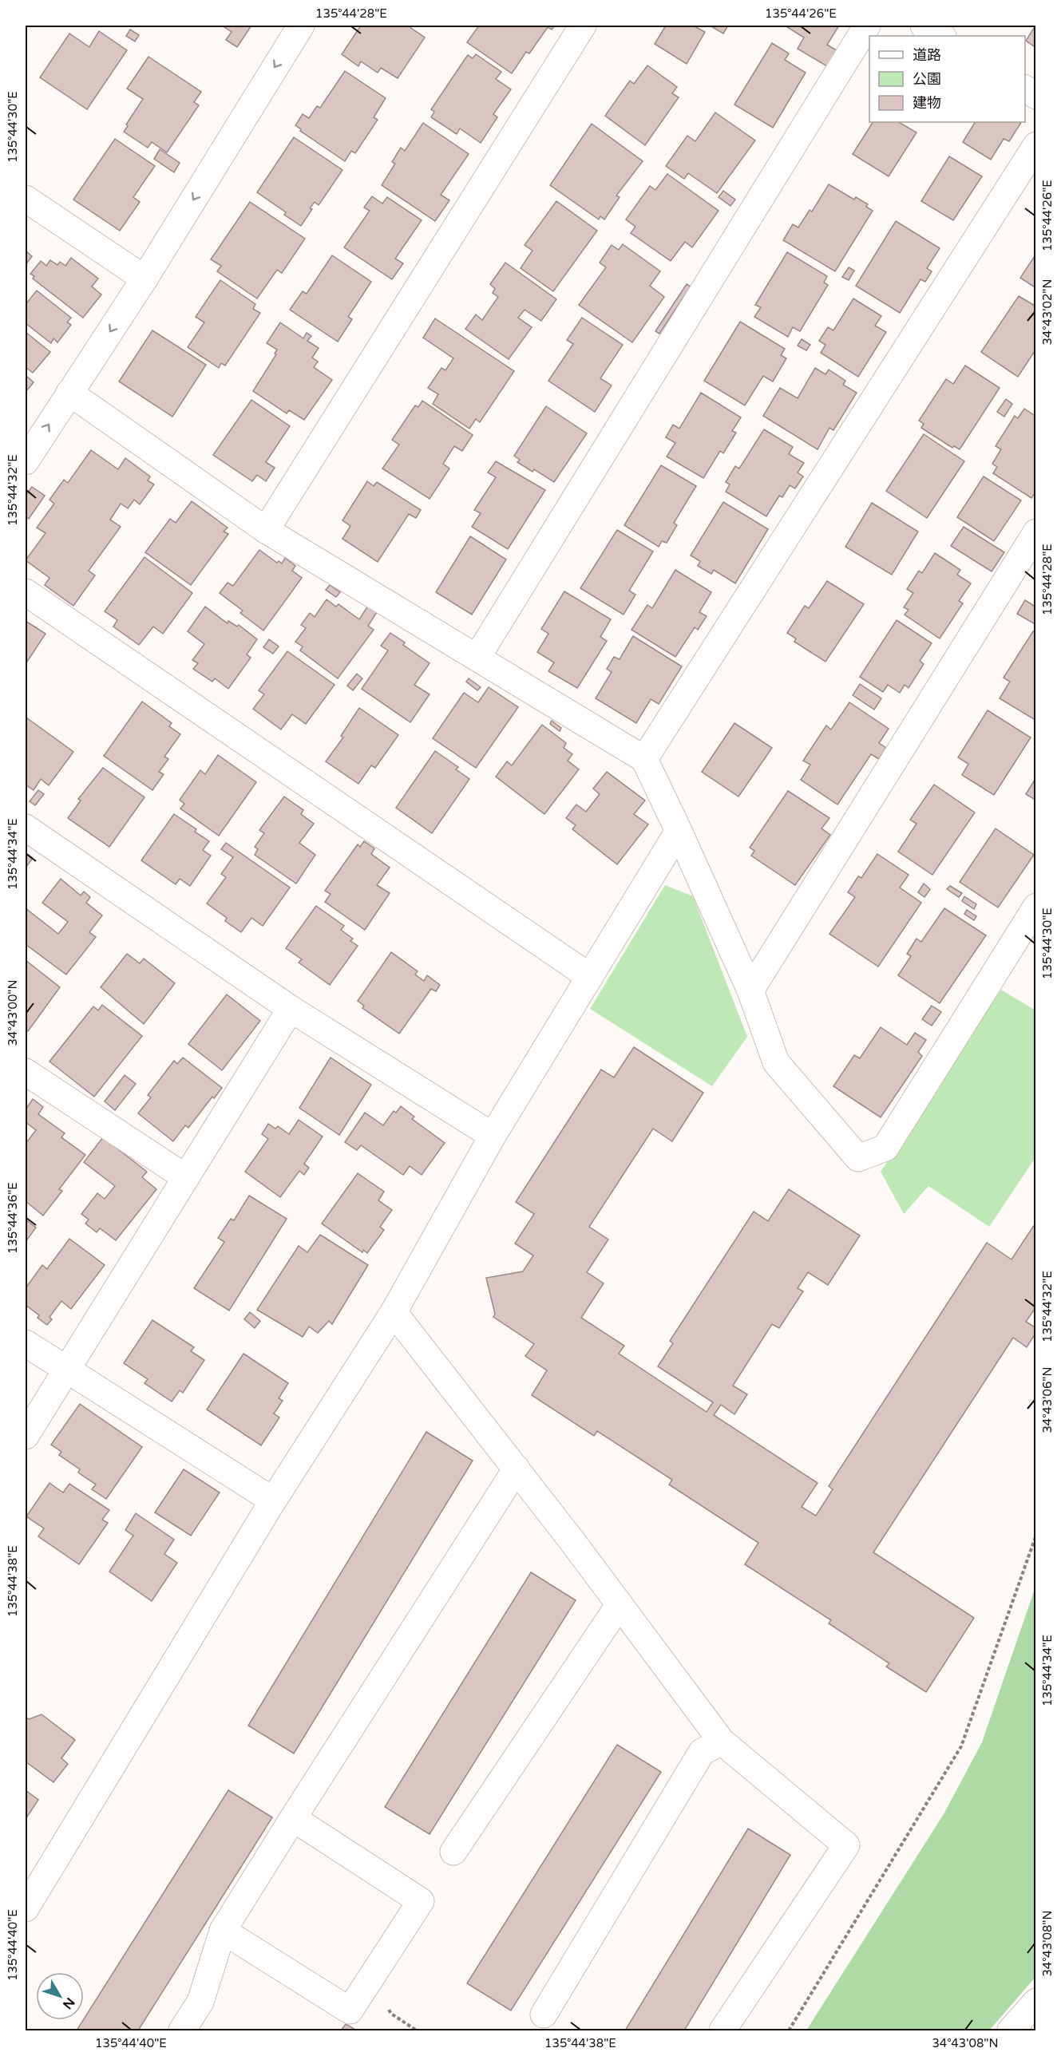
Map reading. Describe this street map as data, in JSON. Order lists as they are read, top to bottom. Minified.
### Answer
{"legend":["道路","公園","建物"],"north":"bottom right","coordinates":["135°44'28\"E","135°44'26\"E","135°44'30\"E","34°43'02\"N","135°44'32\"E","135°44'34\"E","34°43'00\"N","135°44'36\"E","34°43'06\"N","135°44'38\"E","34°43'08\"N","135°44'40\"E"]}
